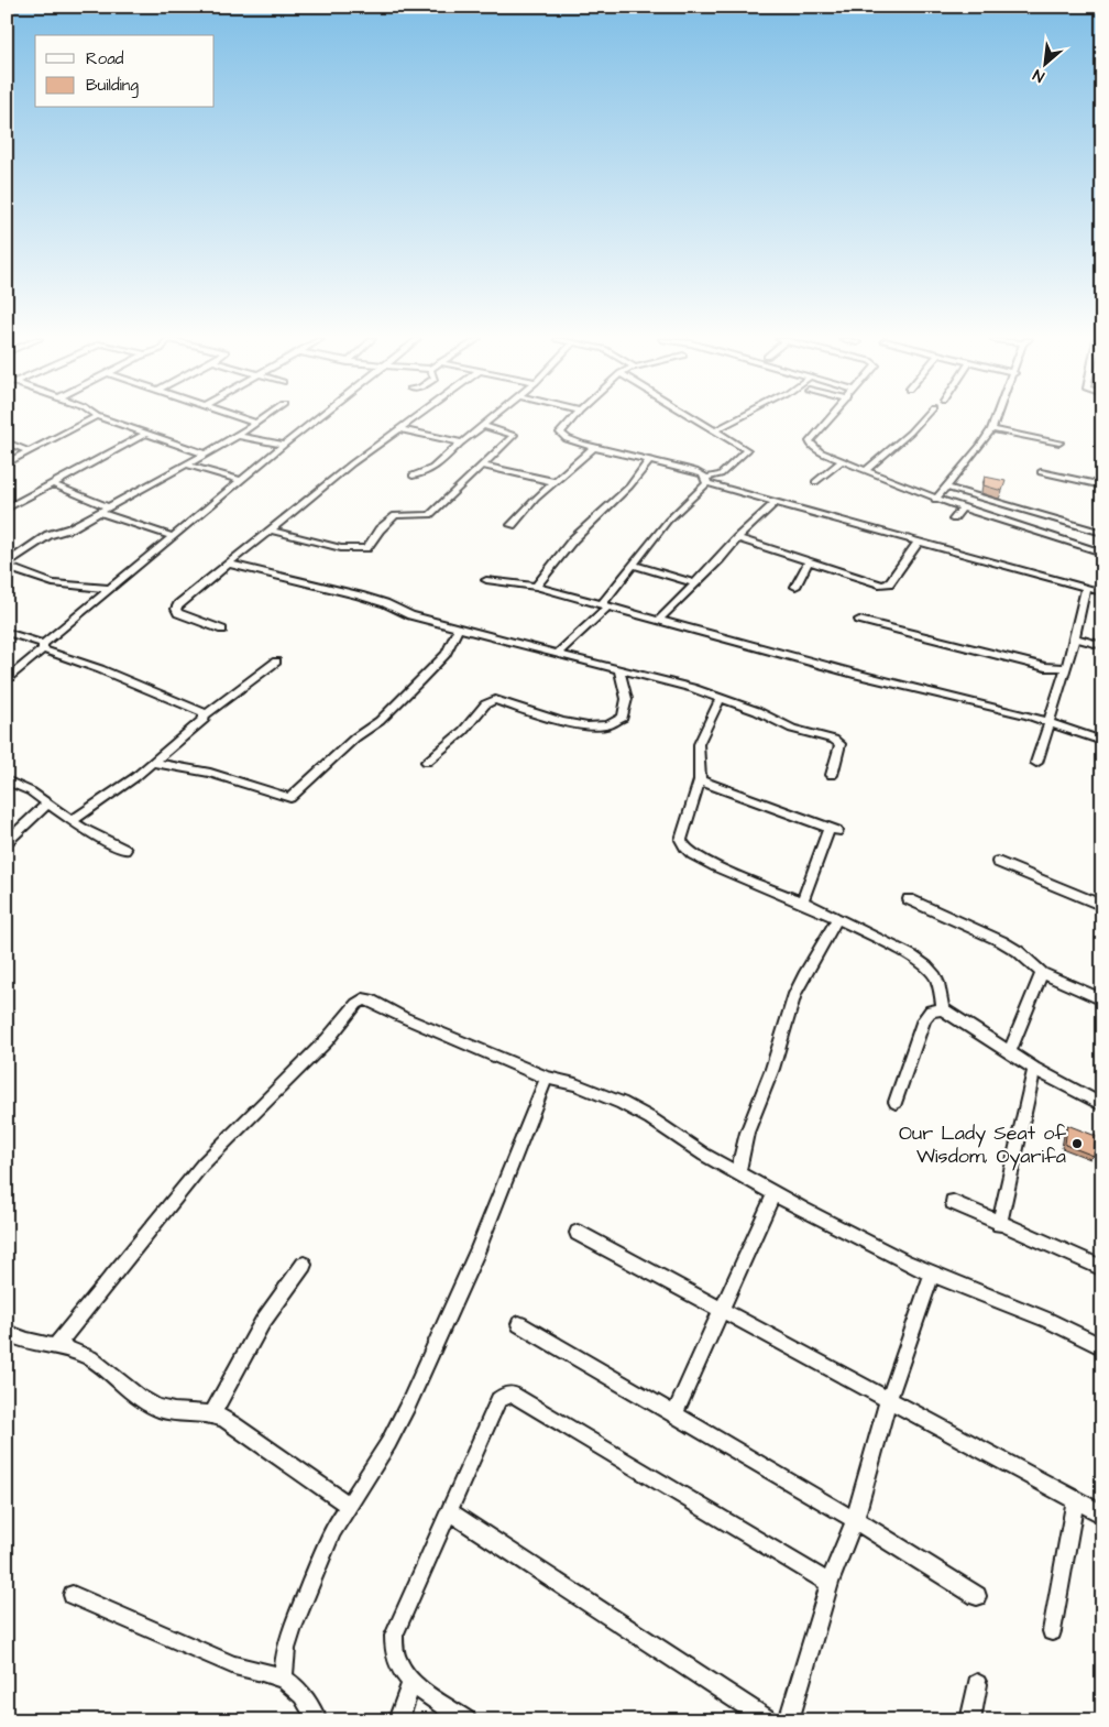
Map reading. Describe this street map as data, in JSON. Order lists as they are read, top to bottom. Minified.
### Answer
{"places":["Our Lady Seat of Wisdom, Oyarifa"],"legend":["Road","Building"],"north":"bottom left"}
